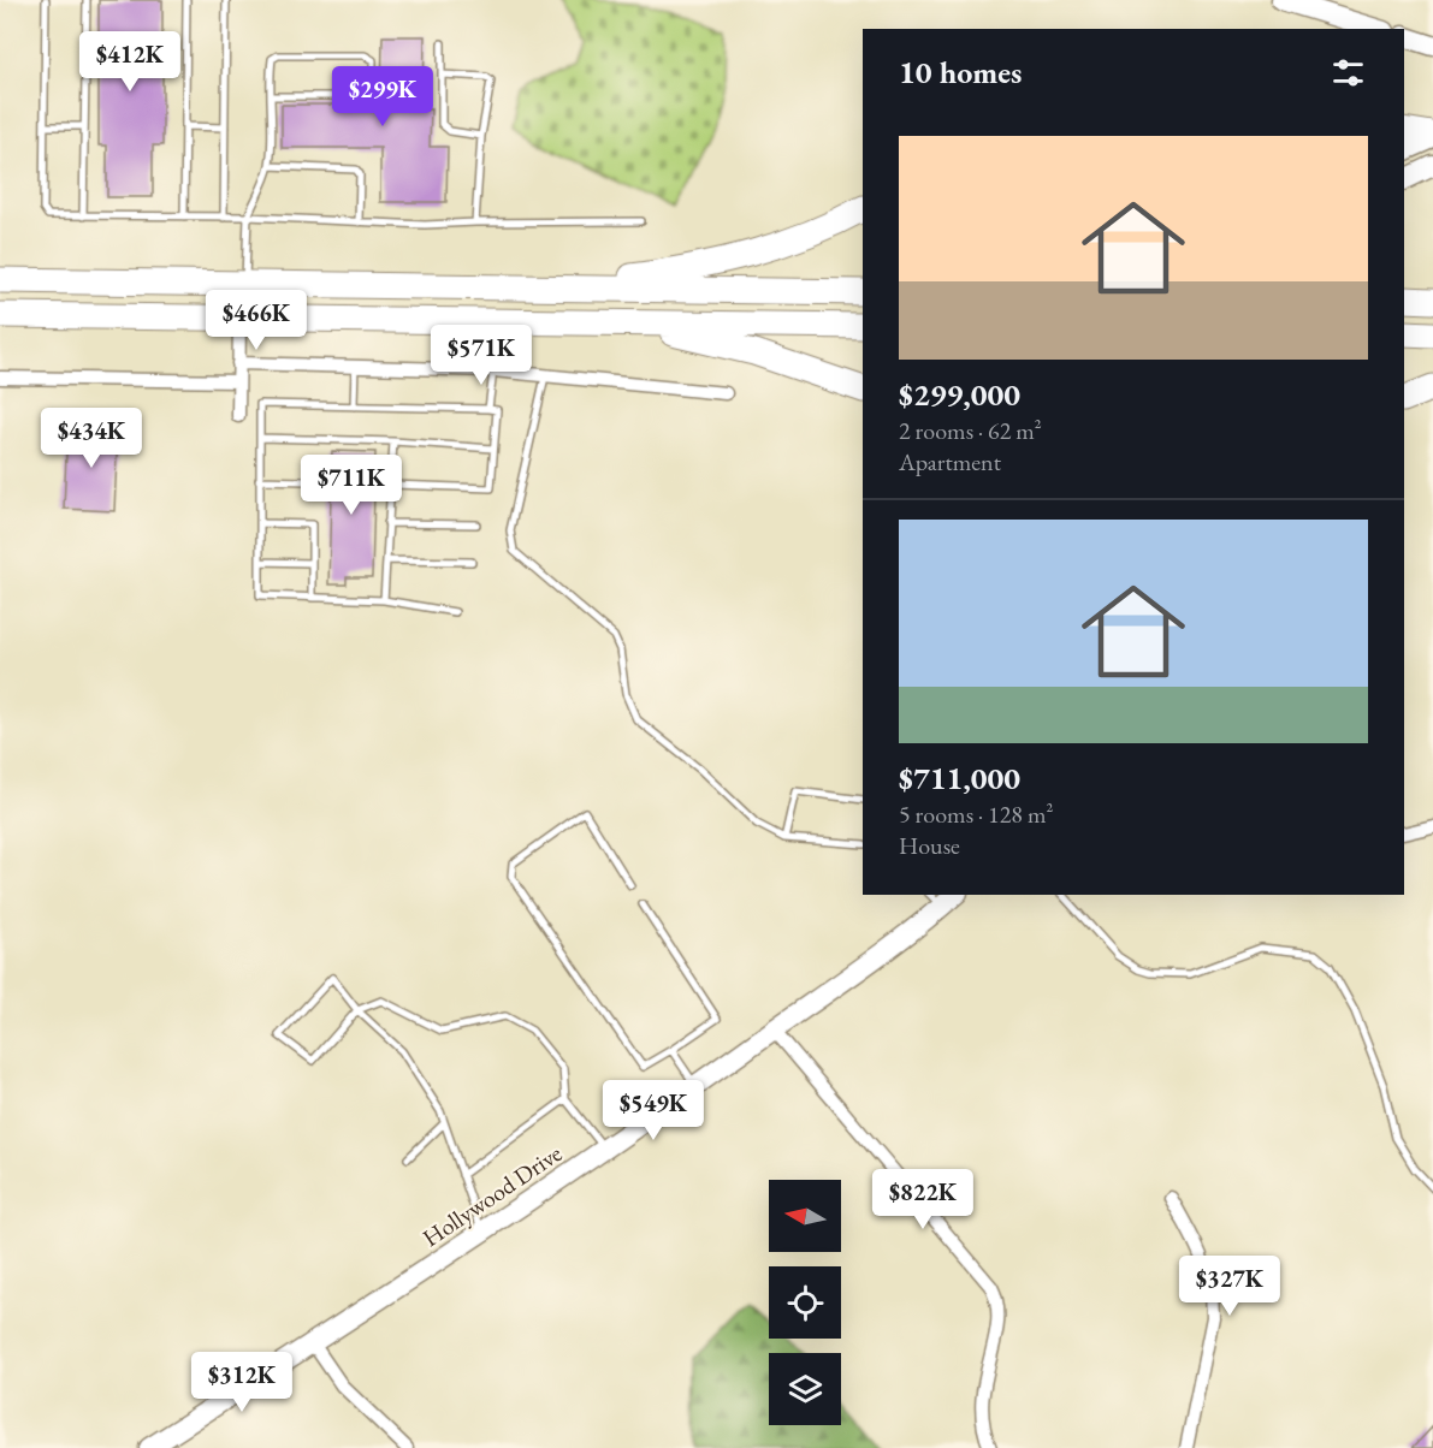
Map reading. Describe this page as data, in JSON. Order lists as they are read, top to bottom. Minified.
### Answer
{"streets":{"main road":["Hollywood Drive"]},"north":"left","page":{"heading":"10 homes","price":["$412K","$299K","$466K","$571K","$434K","$711K","$549K","$822K","$327K","$312K"],"list":[{"name":"$299,000","note":"2 rooms · 62 m² · Apartment"},{"name":"$711,000","note":"5 rooms · 128 m² · House"}]}}
